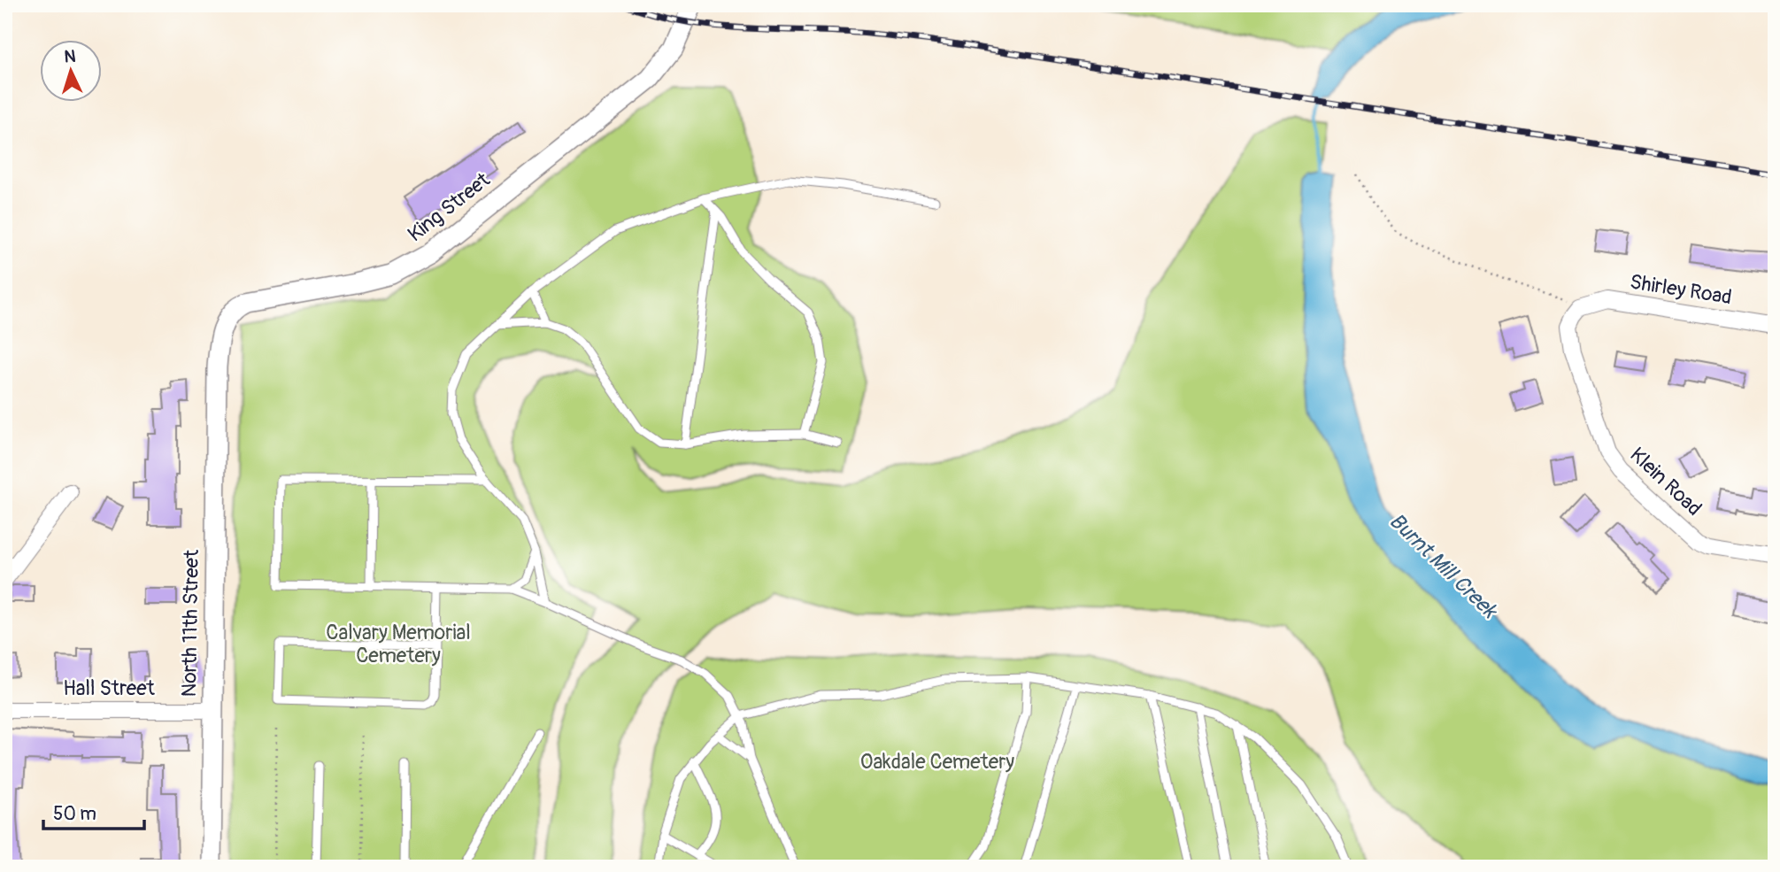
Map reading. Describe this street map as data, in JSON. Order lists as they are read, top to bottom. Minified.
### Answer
{"streets":{"street":["King Street","Shirley Road","Klein Road","North 11th Street","Hall Street"]},"crossings":[["King Street","North 11th Street"],["Shirley Road","Klein Road"],["North 11th Street","Hall Street"]],"water":["Burnt Mill Creek"],"parks":["Calvary Memorial Cemetery","Oakdale Cemetery"],"scale_bar":"50 m","north":"top"}
